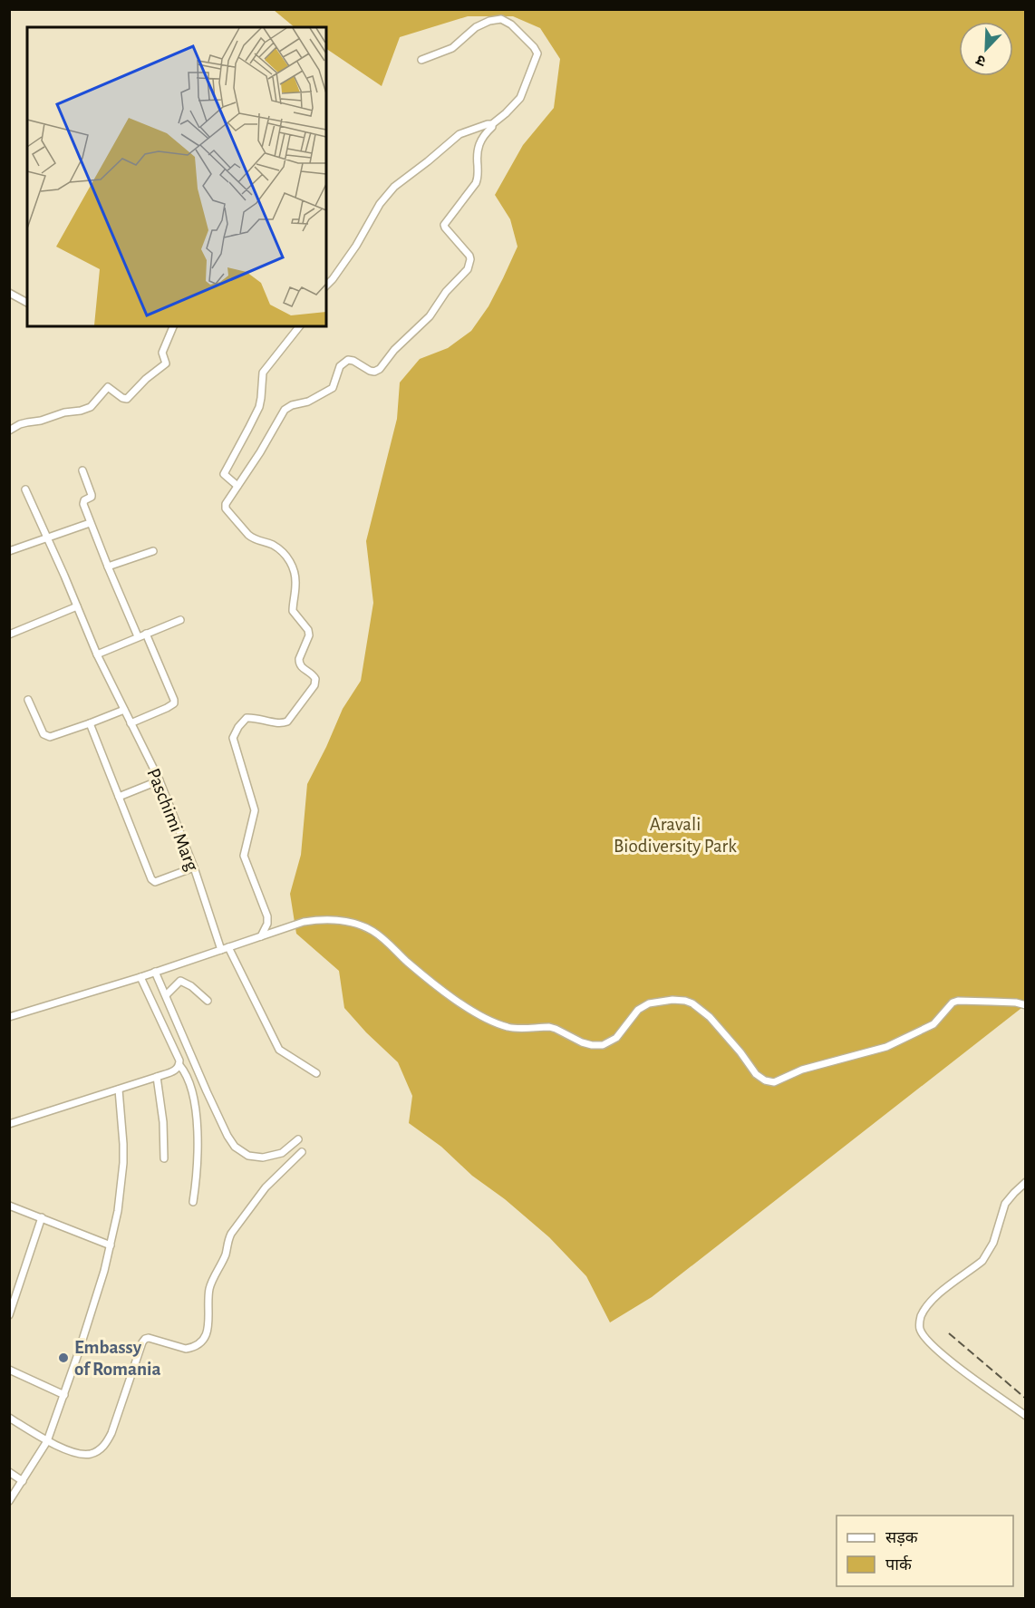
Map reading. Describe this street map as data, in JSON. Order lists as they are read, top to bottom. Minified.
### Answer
{"streets":{"street":["Paschimi Marg"]},"parks":["Aravali Biodiversity Park"],"places":["Embassy of Romania"],"legend":["सड़क","पार्क"],"north":"bottom left"}
